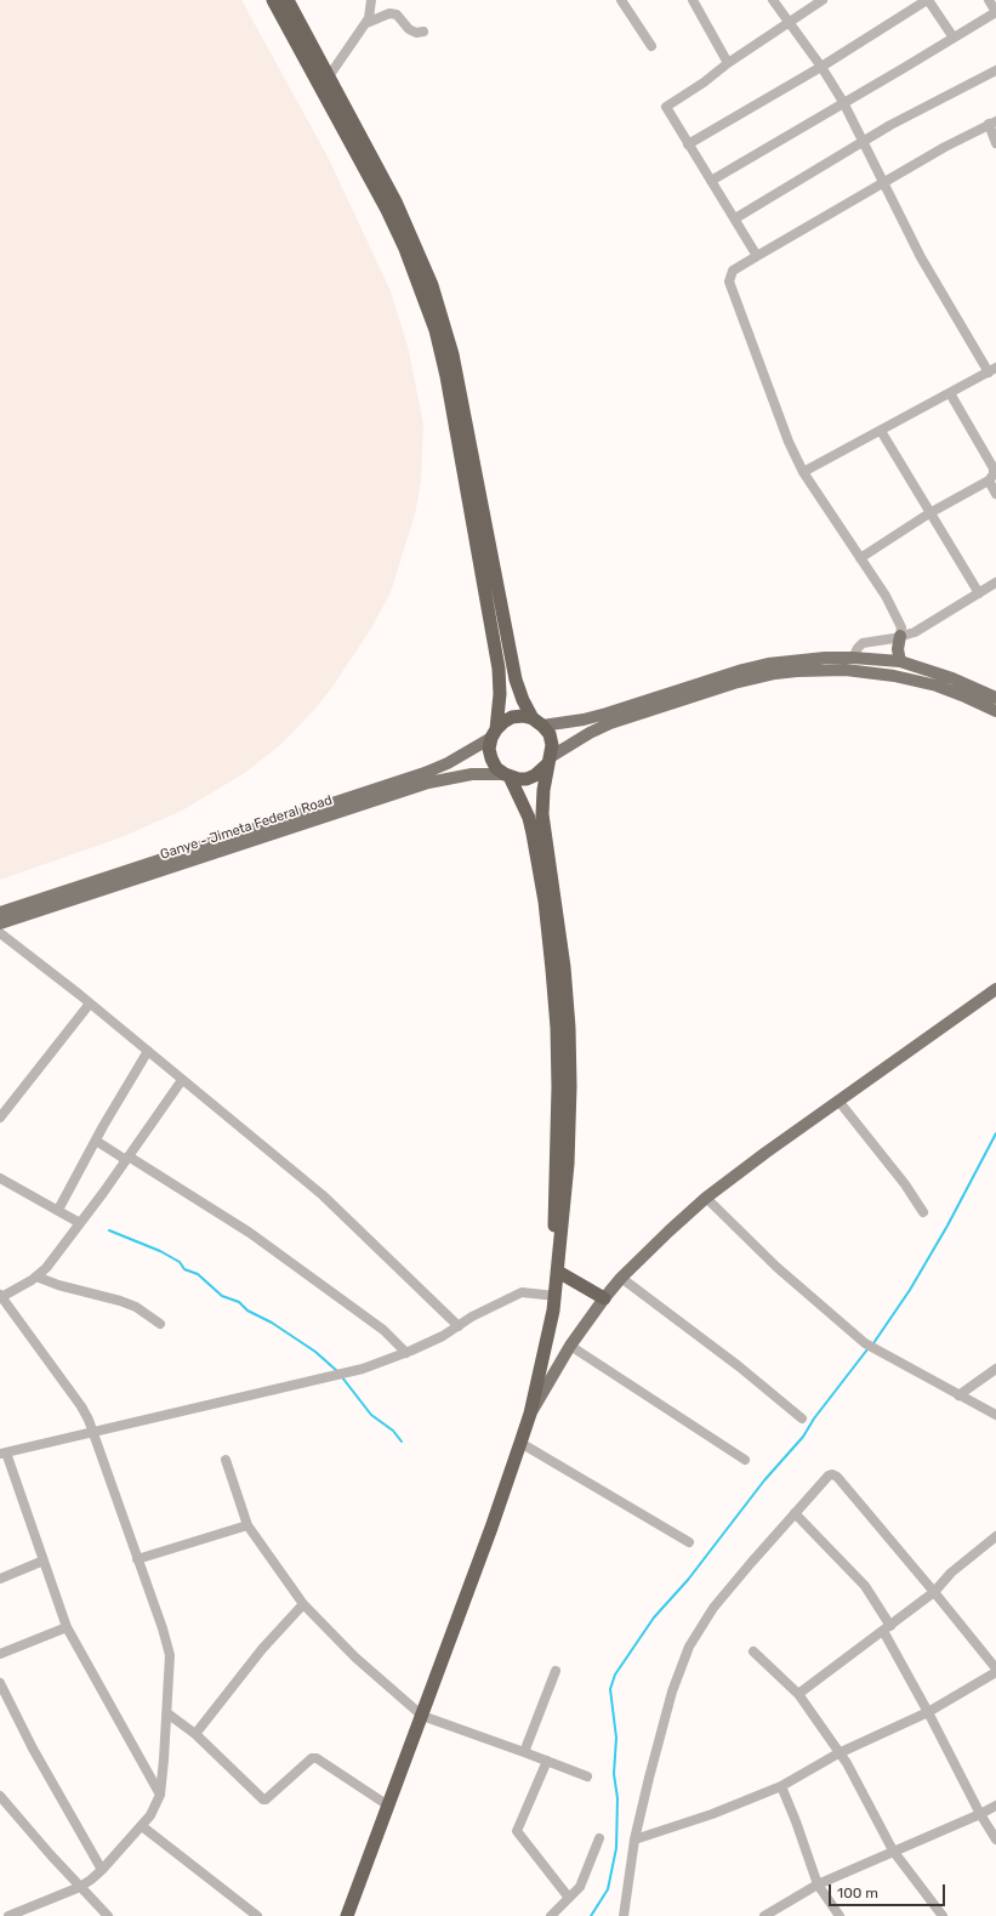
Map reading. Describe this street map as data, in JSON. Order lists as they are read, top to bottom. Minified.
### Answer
{"streets":{"main road":["Ganye - Jimeta Federal Road"]},"scale_bar":"100 m"}
